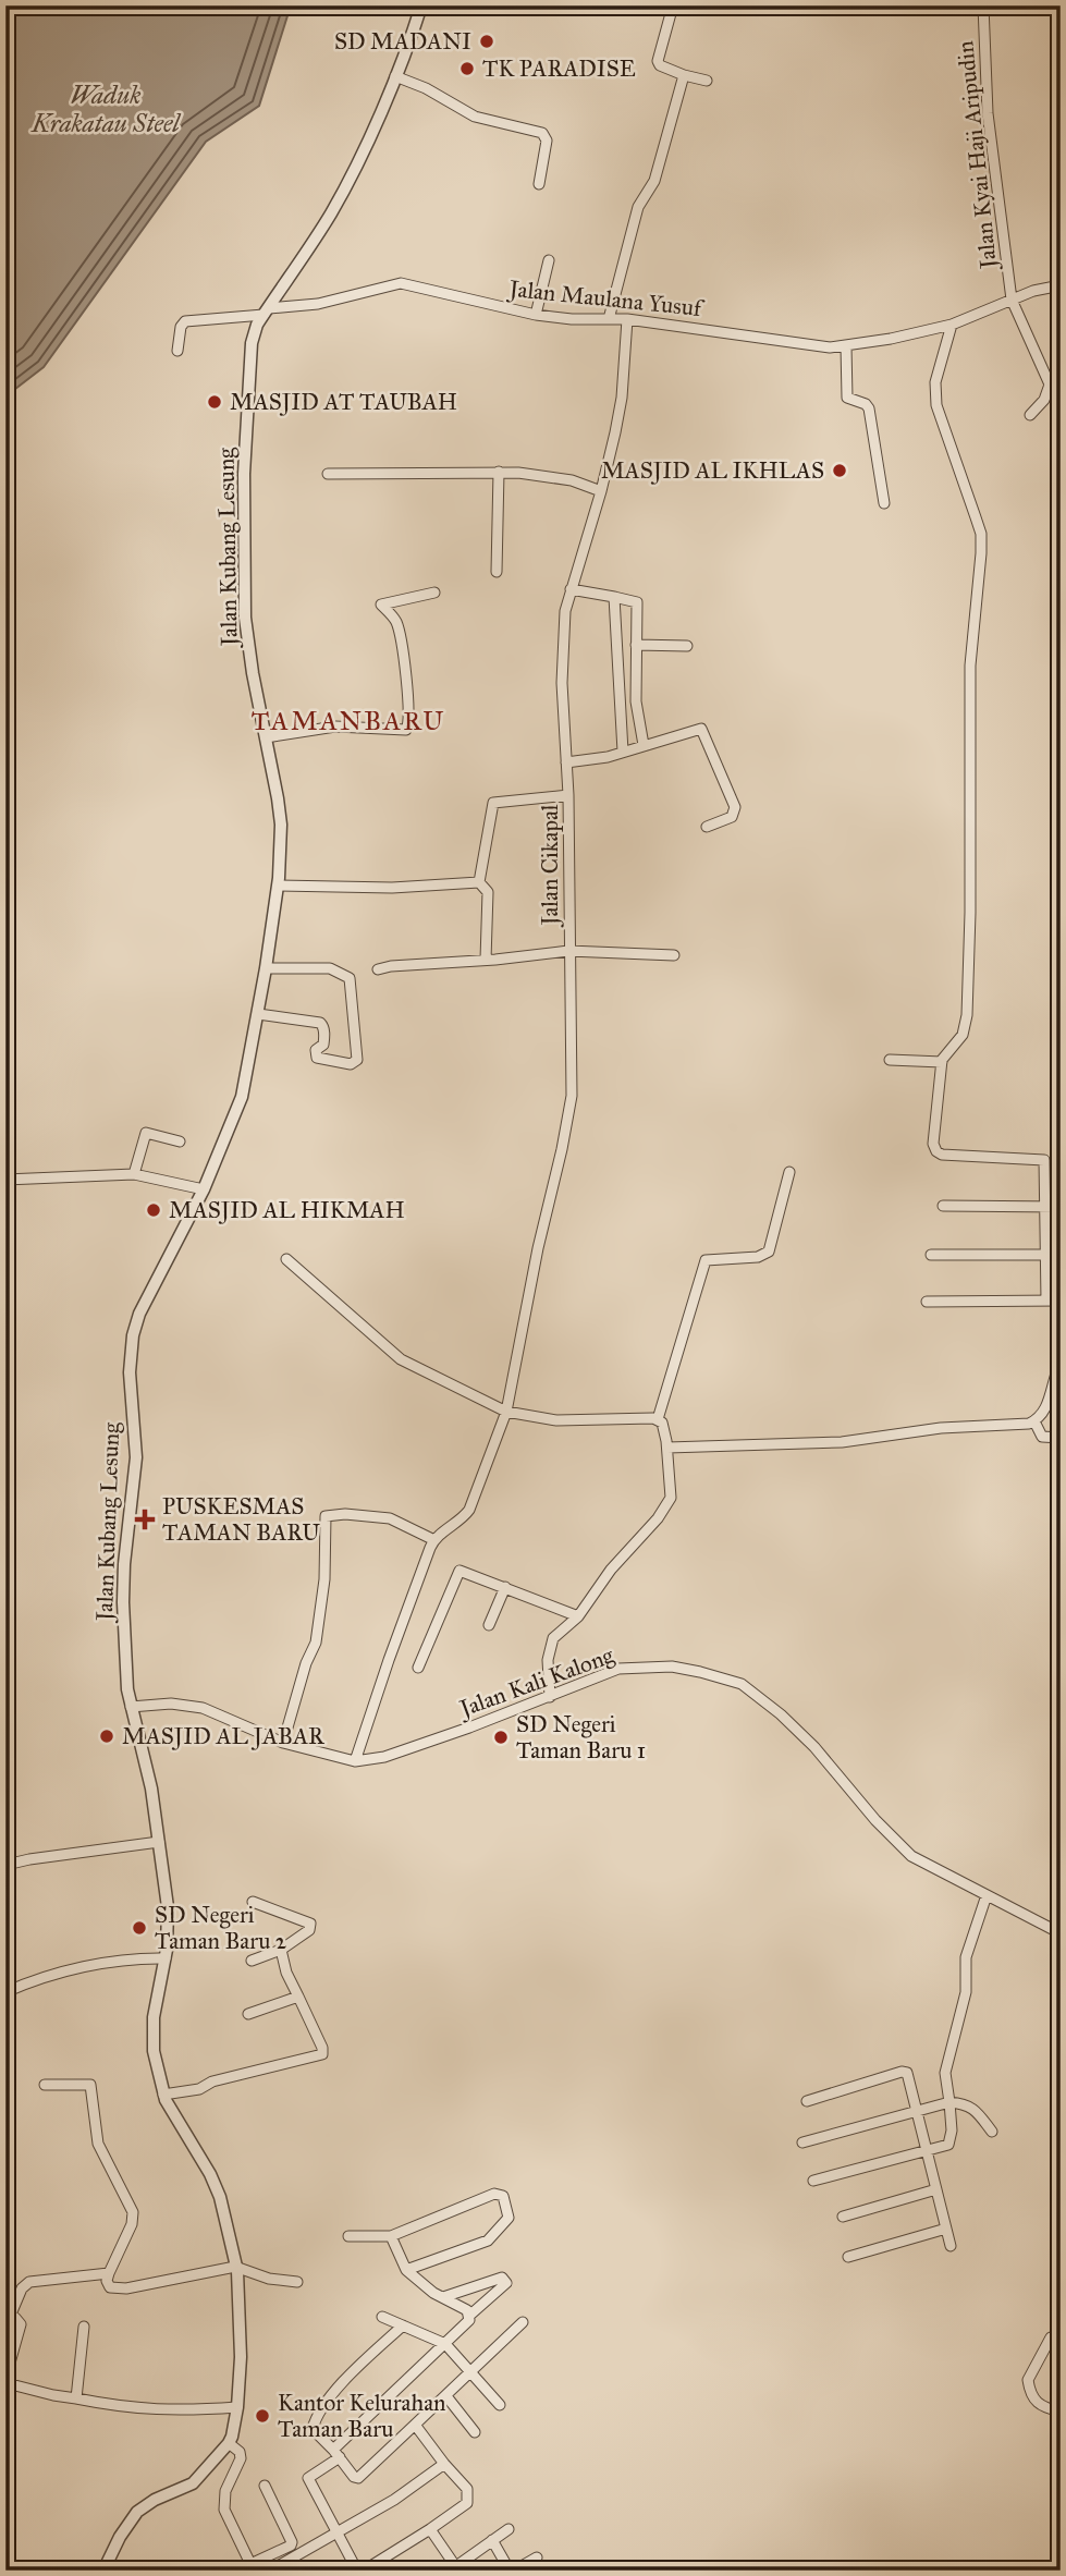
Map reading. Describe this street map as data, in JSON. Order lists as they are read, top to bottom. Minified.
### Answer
{"streets":{"street":["Jalan Kyai Haji Aripudin","Jalan Maulana Yusuf","Jalan Kubang Lesung","Jalan Cikapal","Jalan Kali Kalong"]},"crossings":[["Jalan Kyai Haji Aripudin","Jalan Maulana Yusuf"],["Jalan Maulana Yusuf","Jalan Kubang Lesung"],["Jalan Maulana Yusuf","Jalan Cikapal"],["Jalan Kubang Lesung","Jalan Kali Kalong"]],"districts":["TAMANBARU"],"water":["Waduk Krakatau Steel"],"places":{"other":["SD MADANI","TK PARADISE","MASJID AT TAUBAH","MASJID AL IKHLAS","MASJID AL HIKMAH","MASJID AL JABAR","SD Negeri Taman Baru 1","SD Negeri Taman Baru 2","Kantor Kelurahan Taman Baru"],"health":["PUSKESMAS TAMAN BARU"]}}
